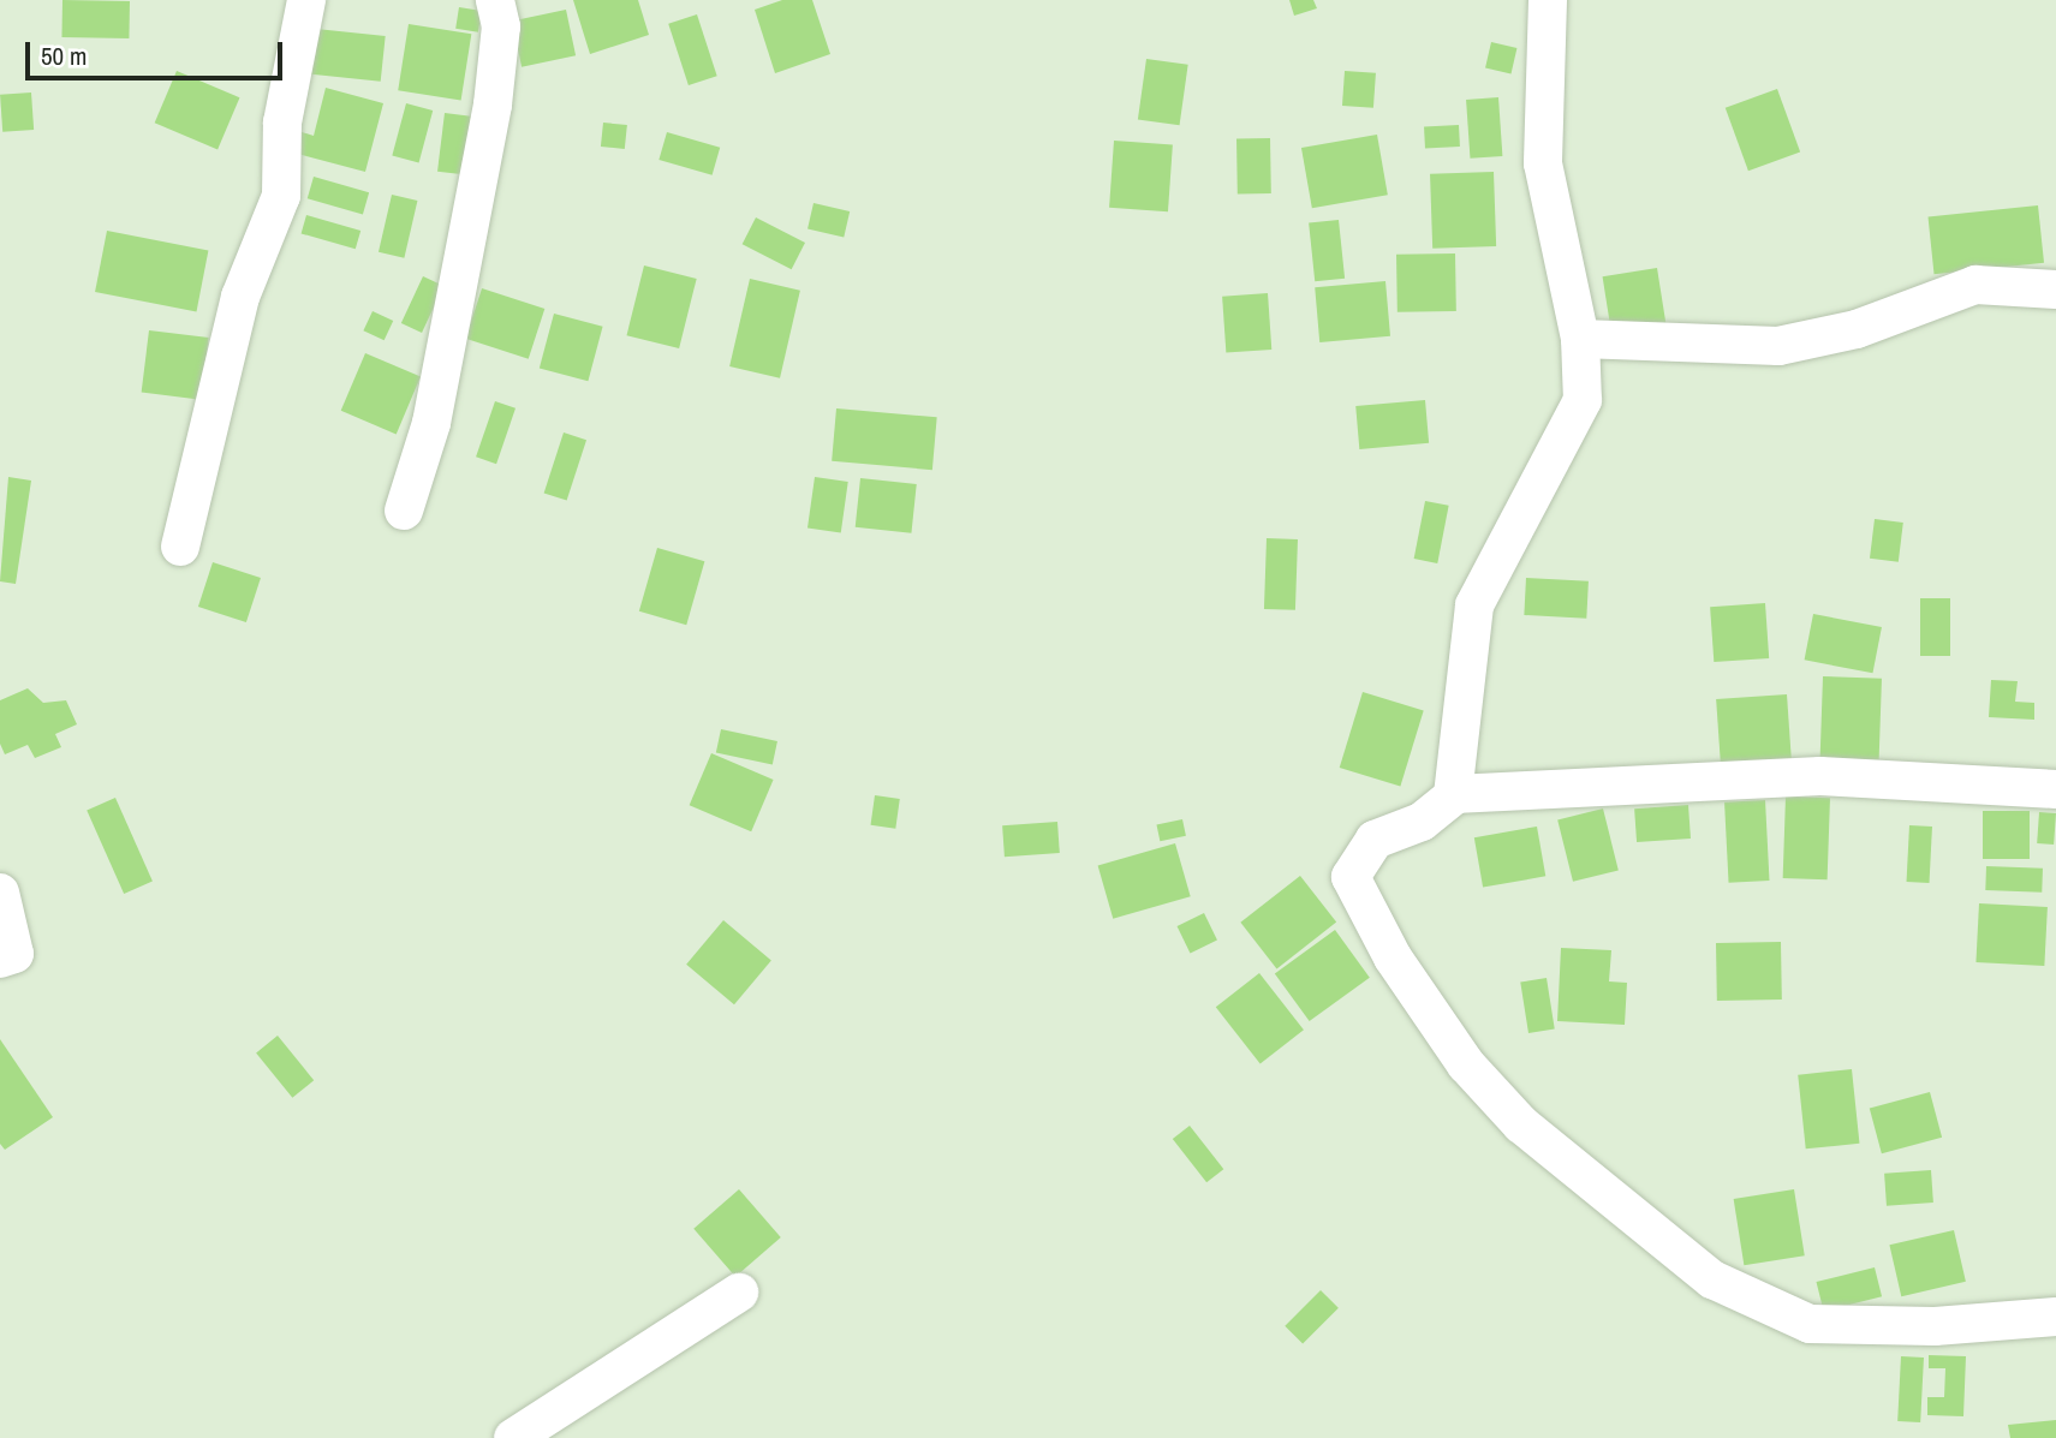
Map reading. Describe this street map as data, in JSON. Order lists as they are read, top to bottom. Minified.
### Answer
{"scale_bar":"50 m"}
